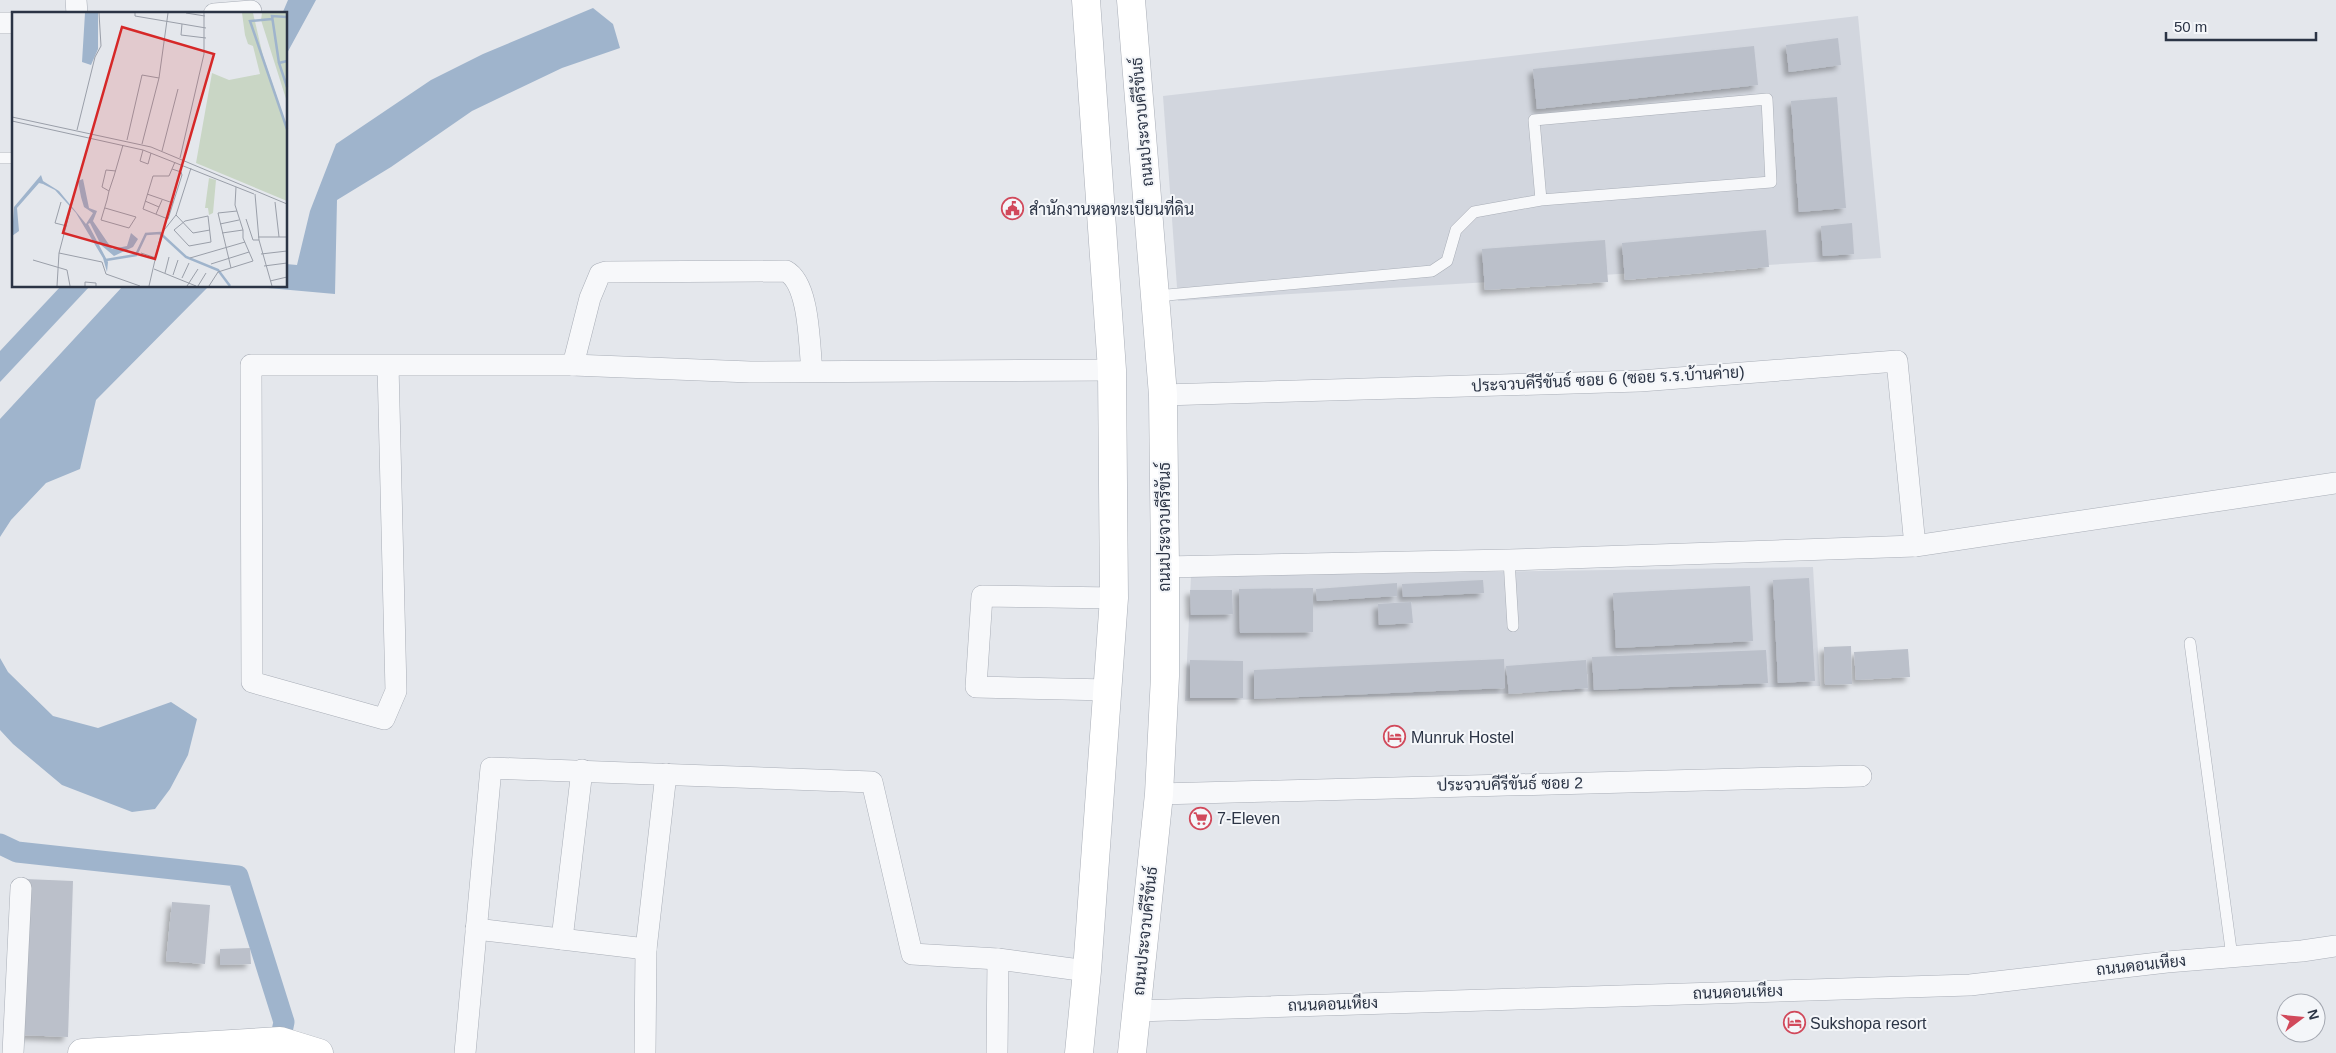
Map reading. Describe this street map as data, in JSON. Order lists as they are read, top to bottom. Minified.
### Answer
{"streets":{"main road":["ถนนประจวบคีรีขันธ์"],"street":["ประจวบคีรีขันธ์ ซอย 6 (ซอย ร.ร.บ้านค่าย)","ประจวบคีรีขันธ์ ซอย 2","ถนนดอนเหียง"]},"crossings":[["ถนนประจวบคีรีขันธ์","ประจวบคีรีขันธ์ ซอย 6 (ซอย ร.ร.บ้านค่าย)"],["ถนนประจวบคีรีขันธ์","ประจวบคีรีขันธ์ ซอย 2"],["ถนนประจวบคีรีขันธ์","ถนนดอนเหียง"]],"places":{"public building":["สำนักงานหอทะเบียนที่ดิน"],"hotel":["Munruk Hostel","Sukshopa resort"],"supermarket":["7-Eleven"]},"scale_bar":"50 m","north":"right"}
